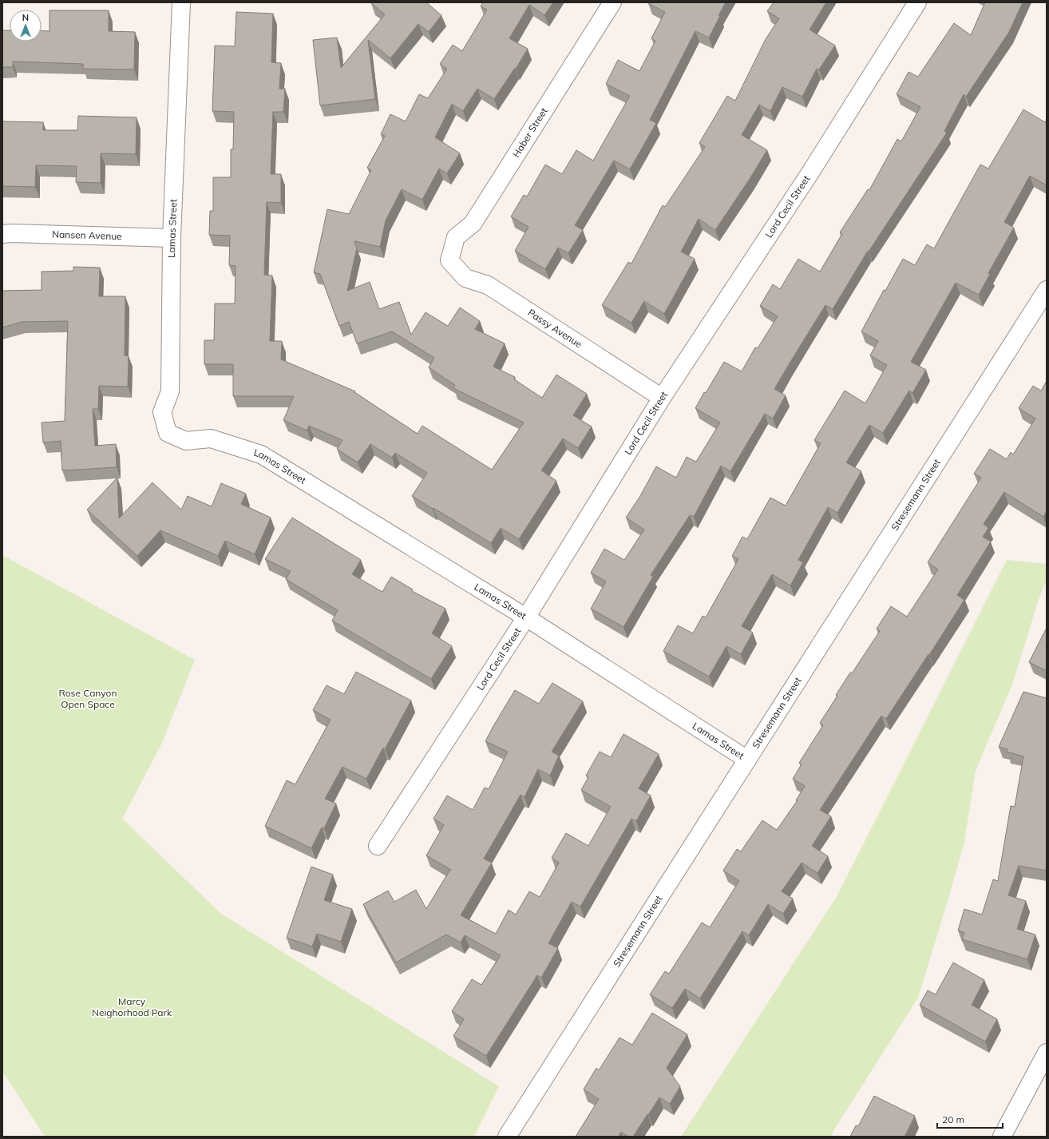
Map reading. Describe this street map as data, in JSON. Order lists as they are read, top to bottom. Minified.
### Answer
{"streets":{"street":["Haber Street","Lord Cecil Street","Lamas Street","Nansen Avenue","Passy Avenue","Stresemann Street"]},"crossings":[["Haber Street","Passy Avenue"],["Lord Cecil Street","Lamas Street"],["Lord Cecil Street","Passy Avenue"],["Lamas Street","Nansen Avenue"],["Lamas Street","Stresemann Street"]],"parks":["Rose Canyon Open Space","Marcy Neighorhood Park"],"scale_bar":"20 m","north":"top"}
